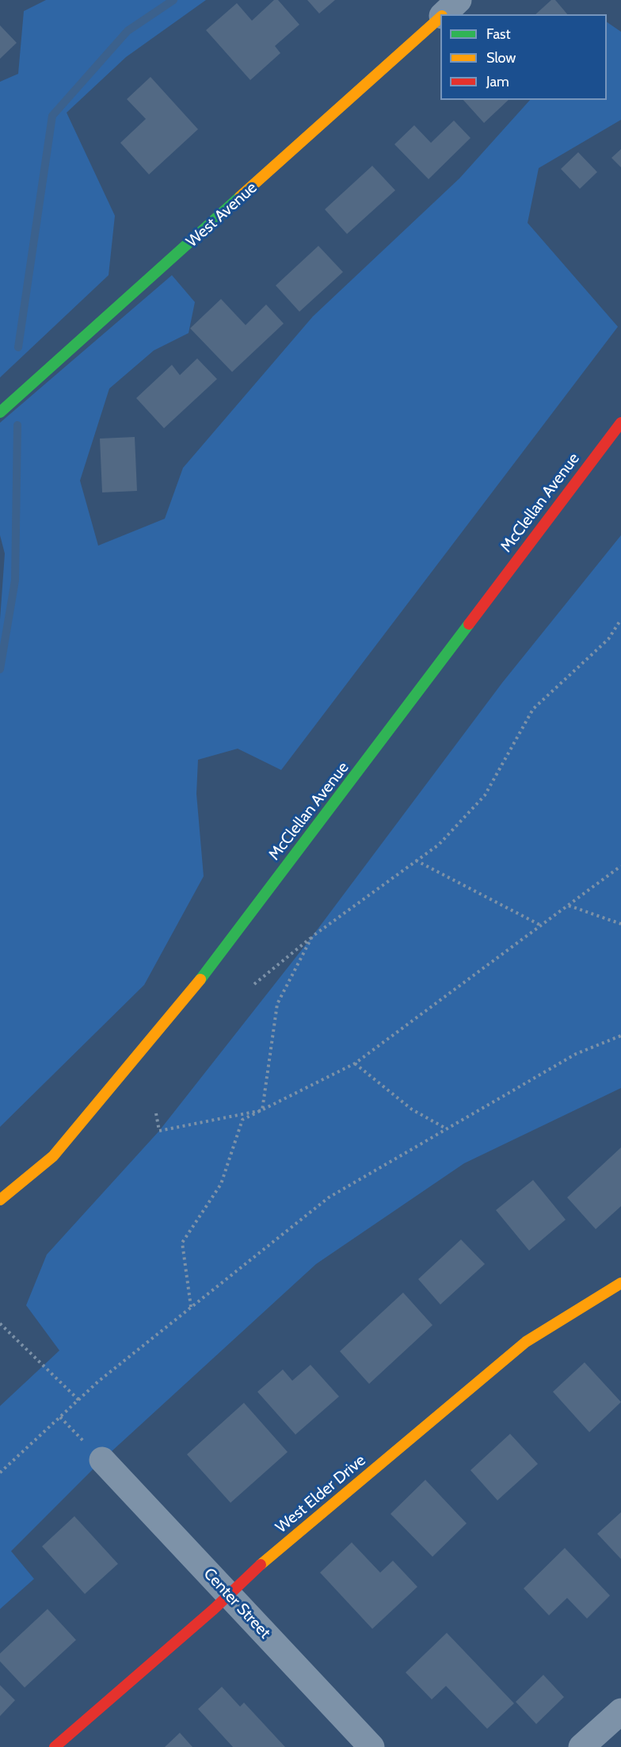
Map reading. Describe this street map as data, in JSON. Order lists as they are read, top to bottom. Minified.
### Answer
{"streets":{"street":["West Avenue","McClellan Avenue","West Elder Drive","Center Street"]},"crossings":[["West Elder Drive","Center Street"]],"legend":["Fast","Slow","Jam"]}
